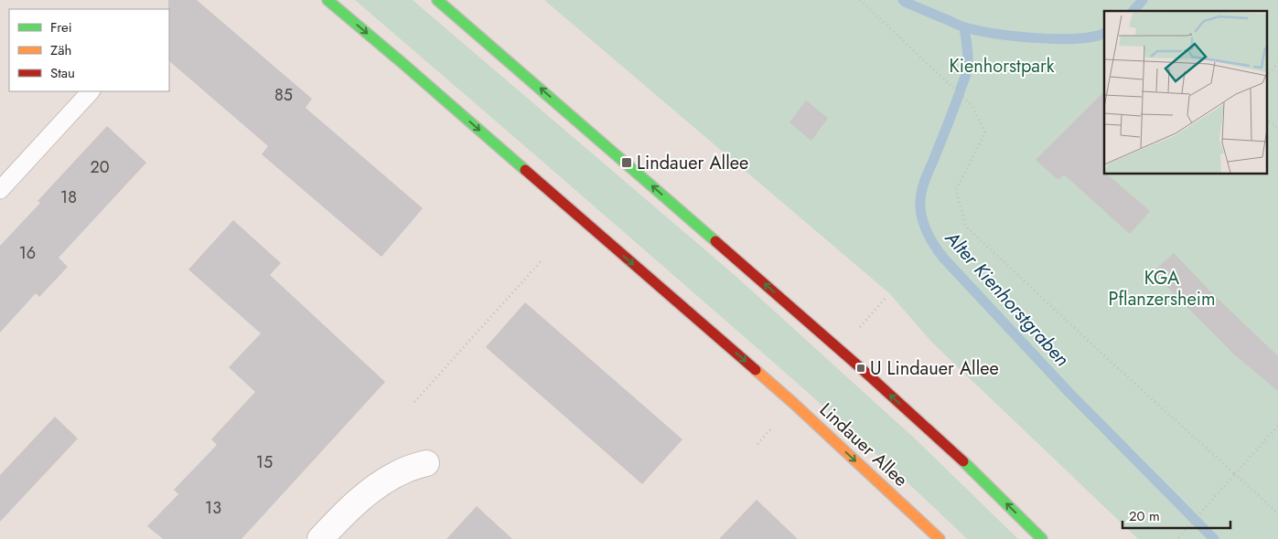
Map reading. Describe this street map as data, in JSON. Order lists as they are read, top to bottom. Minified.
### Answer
{"streets":{"main road":["Lindauer Allee"]},"water":["Alter Kienhorstgraben"],"parks":["Kienhorstpark","KGA Pflanzersheim"],"places":{"transit":["Lindauer Allee","U Lindauer Allee"]},"house_numbers":["85","20","18","16","15","13"],"legend":["Frei","Zäh","Stau"],"scale_bar":"20 m"}
